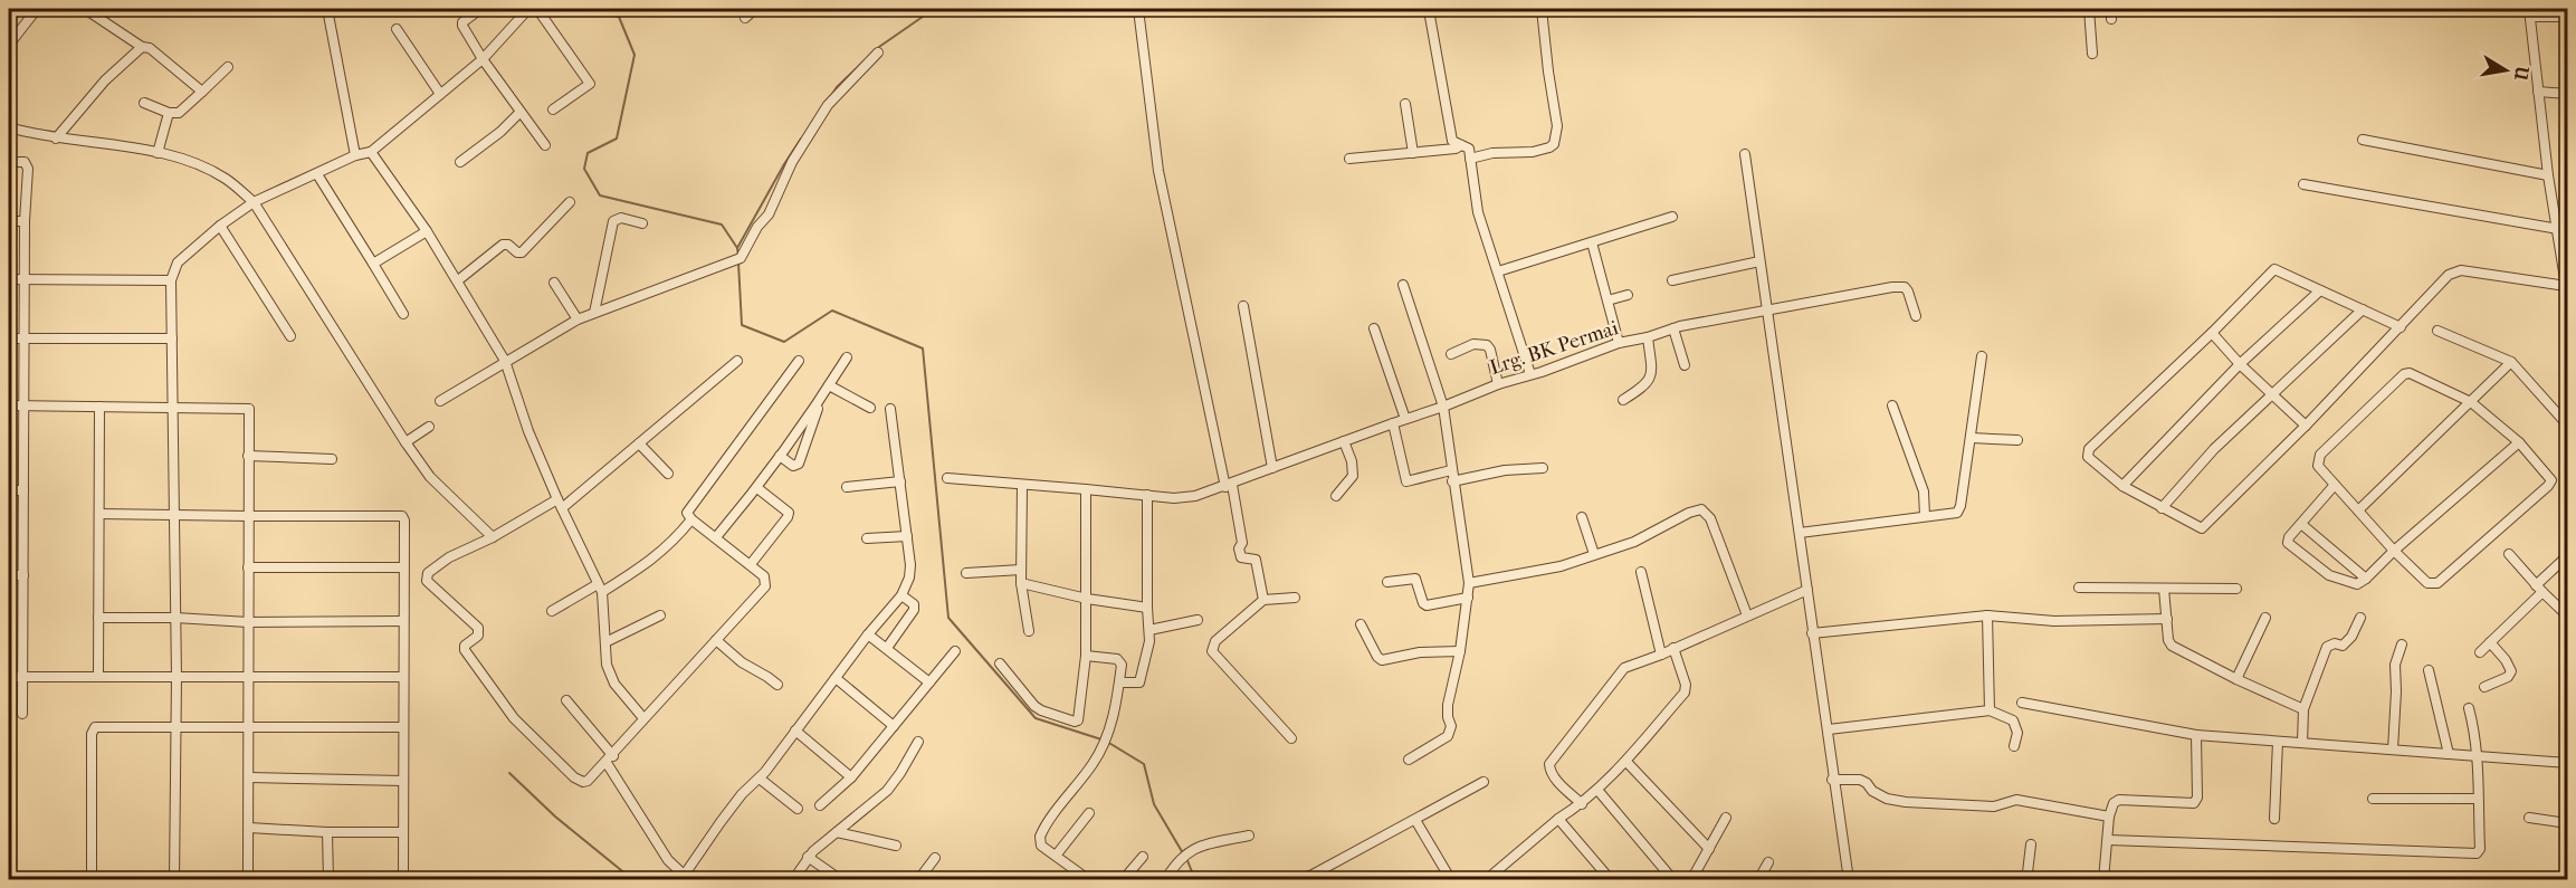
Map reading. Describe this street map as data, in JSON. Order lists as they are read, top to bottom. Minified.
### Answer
{"streets":{"street":["Lrg. BK Permai"]},"north":"right"}
